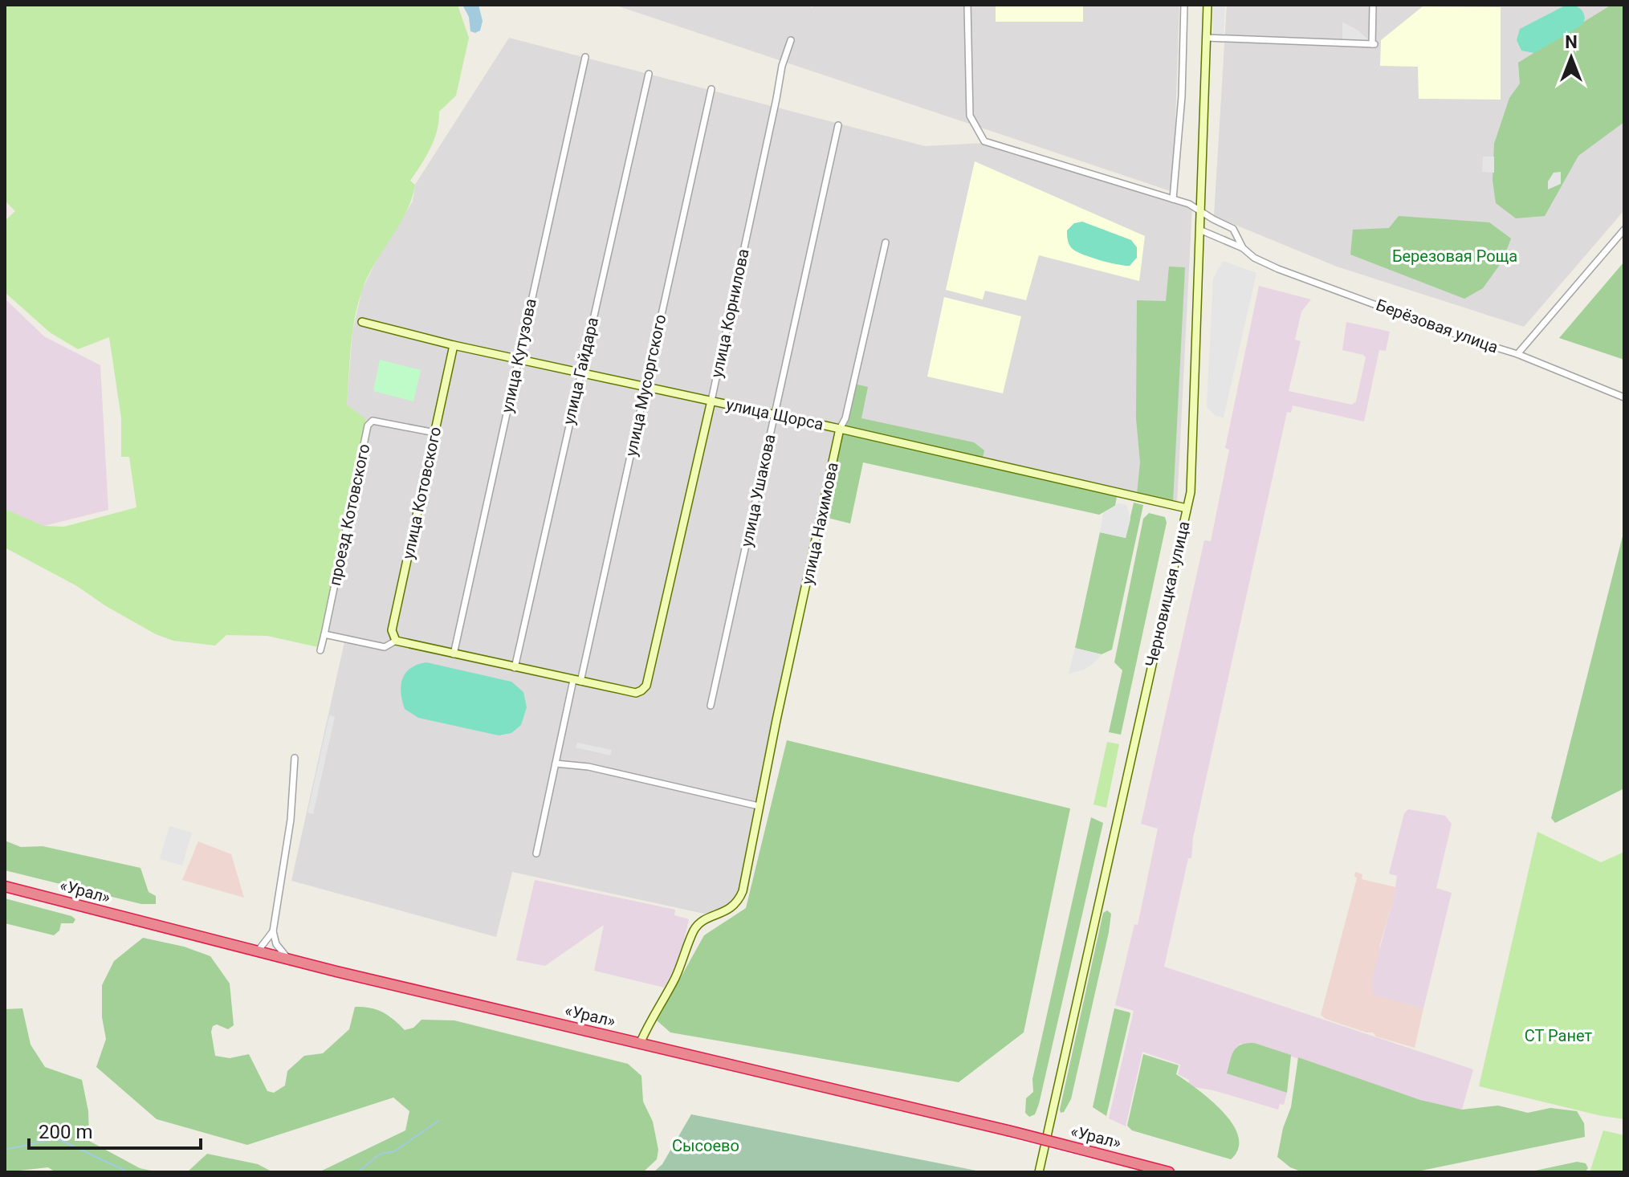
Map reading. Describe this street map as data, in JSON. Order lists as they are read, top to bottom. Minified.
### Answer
{"streets":{"highway":["«Урал»"],"street":["улица Корнилова","Берёзовая улица","улица Кутузова","улица Гайдара","улица Мусоргского","улица Щорса","улица Ушакова","улица Котовского","проезд Котовского","улица Нахимова","Черновицкая улица"]},"crossings":[["улица Корнилова","улица Мусоргского"],["улица Корнилова","улица Щорса"],["Берёзовая улица","Черновицкая улица"],["улица Кутузова","улица Щорса"],["улица Гайдара","улица Щорса"],["улица Мусоргского","улица Щорса"],["улица Щорса","улица Ушакова"],["улица Щорса","улица Котовского"],["улица Щорса","улица Нахимова"],["улица Щорса","Черновицкая улица"],["улица Котовского","проезд Котовского"],["улица Нахимова","«Урал»"]],"parks":["Березовая Роща","СТ Ранет","Сысоево"],"scale_bar":"200 m","north":"top"}
